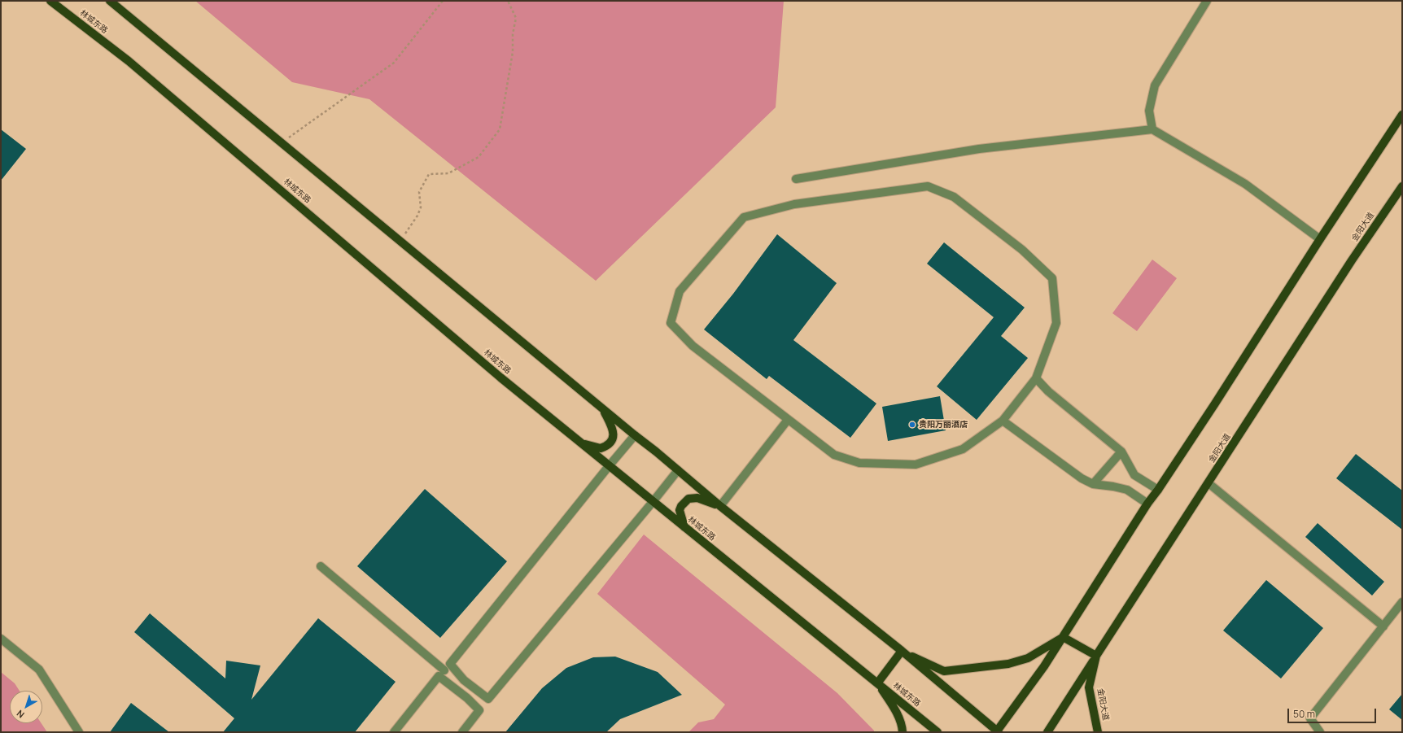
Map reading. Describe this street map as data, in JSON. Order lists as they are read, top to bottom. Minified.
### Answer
{"streets":{"main road":["林城东路","金阳大道"]},"places":["贵阳万丽酒店"],"scale_bar":"50 m","north":"bottom left"}
